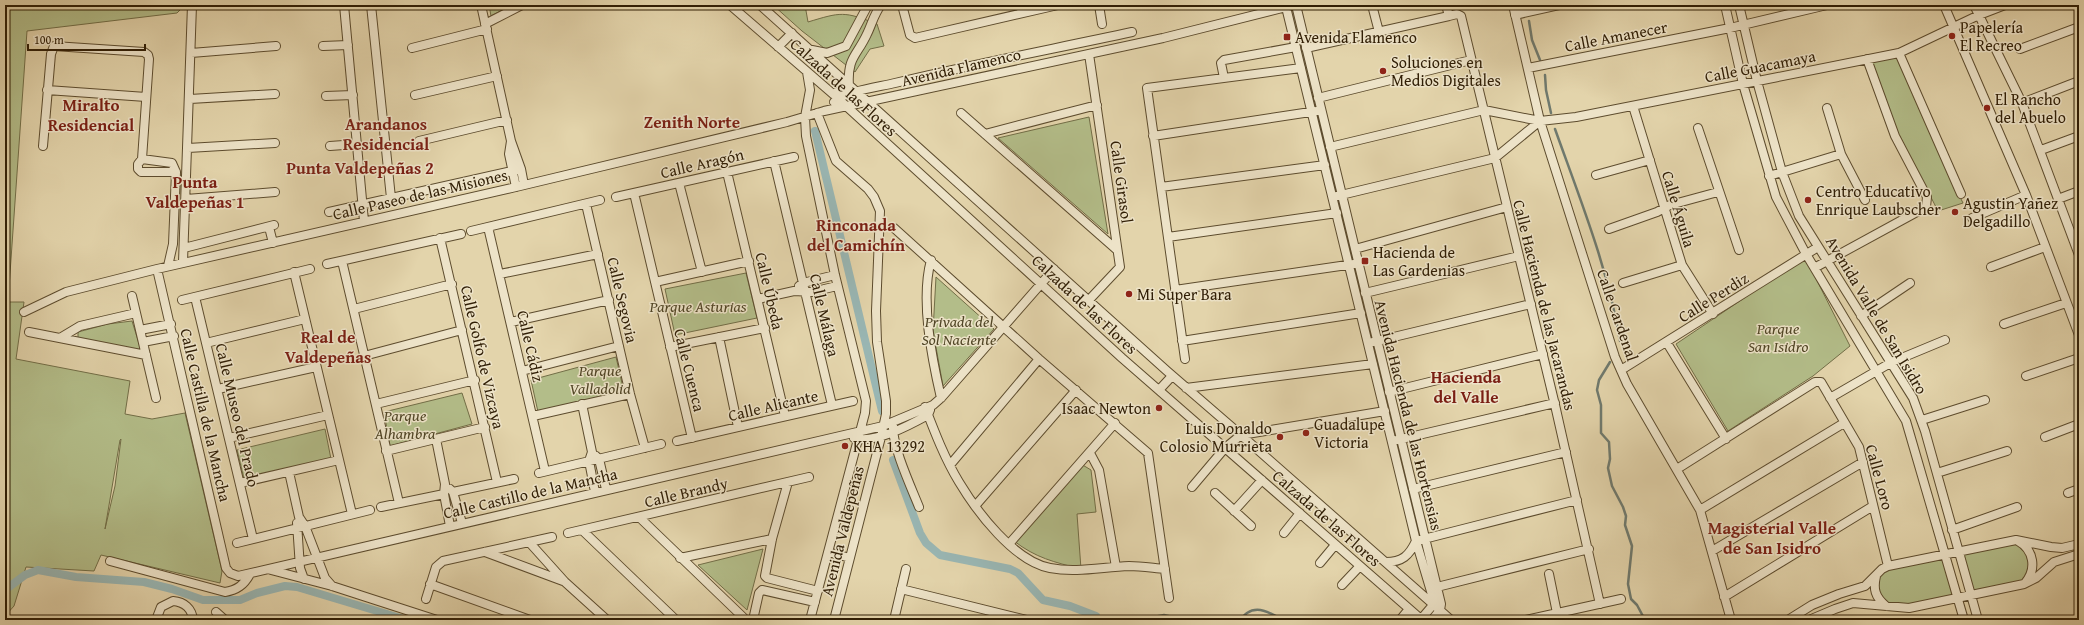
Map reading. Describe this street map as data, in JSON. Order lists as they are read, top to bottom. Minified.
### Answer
{"streets":{"street":["Calle Amanecer","Calle Guacamaya","Avenida Flamenco","Calzada de las Flores","Calle Aragón","Calle Girasol","Calle Paseo de las Misiones","Calle Águila","Calle Úbeda","Calle Perdiz","Calle Segovia","Calle Hacienda de las Jacarandas","Calle Málaga","Calle Cardenal","Avenida Valle de San Isidro","Calle Cádiz","Calle Golfo de Vizcaya","Calle Cuenca","Calle Alicante","Calle Castilla de la Mancha","Calle Museo del Prado","Avenida Hacienda de las Hortensias","Calle Loro","Calle Brandy","Calle Castillo de la Mancha","Avenida Valdepeñas"]},"crossings":[["Calle Amanecer","Calle Cardenal"],["Calle Amanecer","Avenida Valle de San Isidro"],["Calle Guacamaya","Calle Águila"],["Calle Guacamaya","Calle Hacienda de las Jacarandas"],["Calle Guacamaya","Calle Cardenal"],["Calle Guacamaya","Avenida Valle de San Isidro"],["Avenida Flamenco","Calzada de las Flores"],["Avenida Flamenco","Calle Girasol"],["Avenida Flamenco","Calle Paseo de las Misiones"],["Avenida Flamenco","Avenida Hacienda de las Hortensias"],["Calzada de las Flores","Calle Girasol"],["Calzada de las Flores","Calle Paseo de las Misiones"],["Calzada de las Flores","Avenida Hacienda de las Hortensias"],["Calzada de las Flores","Avenida Valdepeñas"],["Calle Aragón","Calle Úbeda"],["Calle Aragón","Calle Málaga"],["Calle Aragón","Calle Cuenca"],["Calle Paseo de las Misiones","Calle Castilla de la Mancha"],["Calle Paseo de las Misiones","Avenida Valdepeñas"],["Calle Águila","Calle Perdiz"],["Calle Úbeda","Calle Alicante"],["Calle Perdiz","Calle Cardenal"],["Calle Perdiz","Avenida Valle de San Isidro"],["Calle Málaga","Calle Alicante"],["Calle Cuenca","Calle Alicante"],["Calle Castilla de la Mancha","Calle Castillo de la Mancha"],["Calle Castillo de la Mancha","Avenida Valdepeñas"]],"districts":["Miralto Residencial","Zenith Norte","Arandanos Residencial","Punta Valdepeñas 2","Punta Valdepeñas 1","Rinconada del Camichín","Real de Valdepeñas","Hacienda del Valle","Magisterial Valle de San Isidro"],"parks":["Parque Asturias","Privada del Sol Naciente","Parque San Isidro","Parque Valladolid","Parque Alhambra"],"places":{"other":["Papelería El Recreo","Soluciones en Medios Digitales","El Rancho del Abuelo","Centro Educativo Enrique Laubscher","Agustin Yañez Delgadillo","Mi Super Bara","Isaac Newton","Guadalupe Victoria","Luis Donaldo Colosio Murrieta","KHA 13292"],"transit":["Avenida Flamenco","Hacienda de Las Gardenias"]},"scale_bar":"100 m"}
